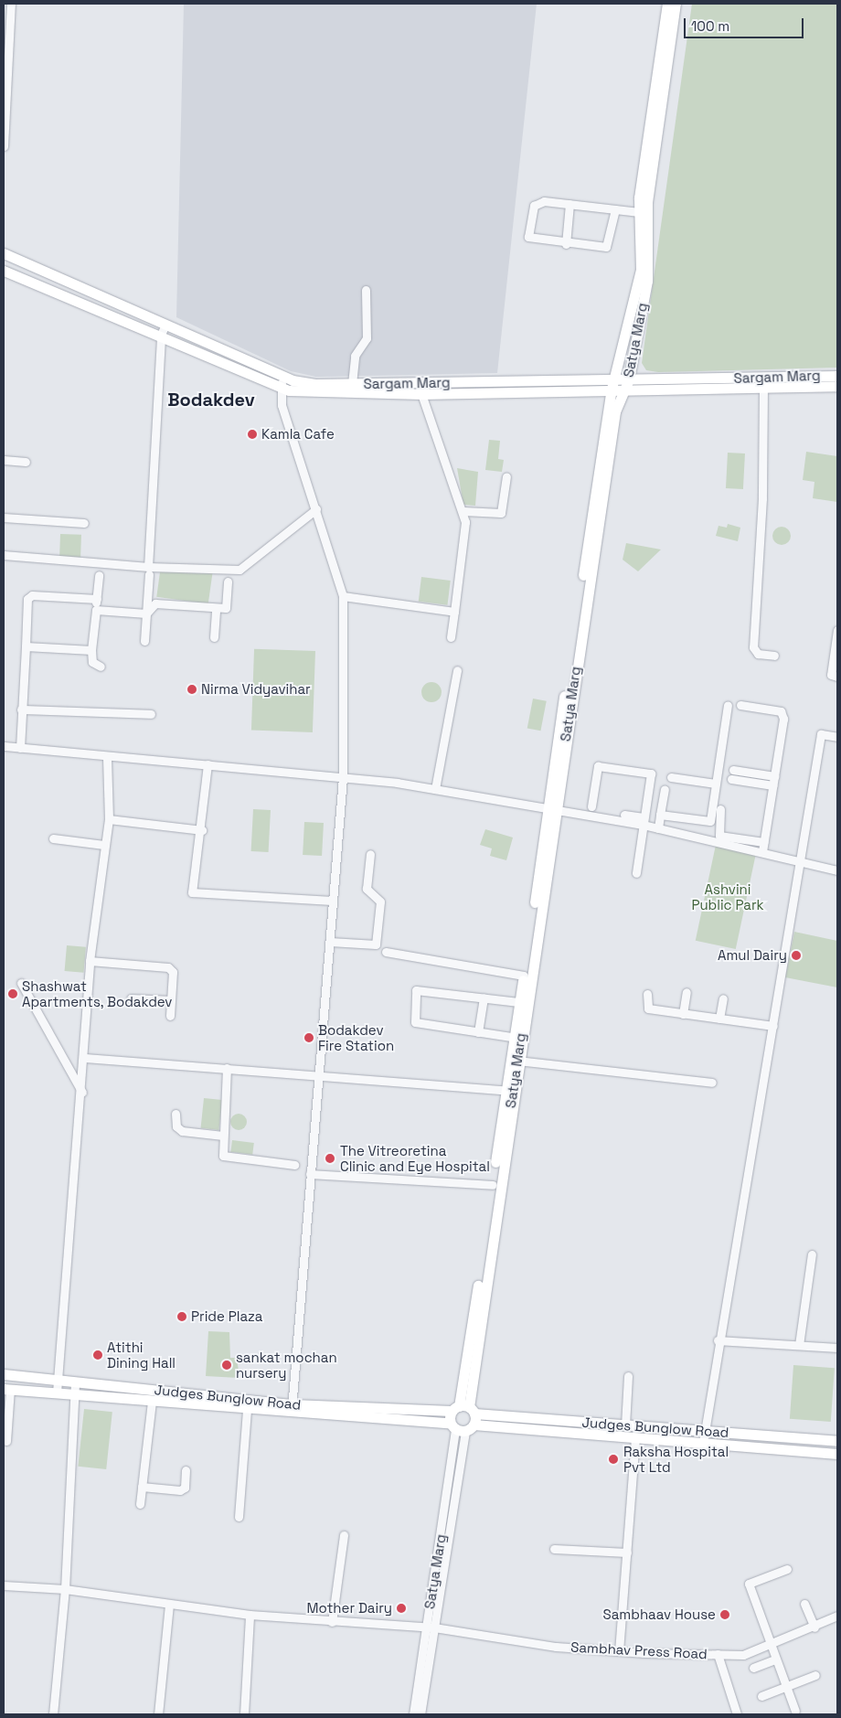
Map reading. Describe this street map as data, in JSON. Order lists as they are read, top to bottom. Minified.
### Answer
{"streets":{"main road":["Satya Marg","Sargam Marg","Judges Bunglow Road"],"street":["Sambhav Press Road"]},"crossings":[["Satya Marg","Sargam Marg"],["Satya Marg","Judges Bunglow Road"],["Satya Marg","Sambhav Press Road"]],"districts":["Bodakdev"],"parks":["Ashvini Public Park"],"places":["Kamla Cafe","Nirma Vidyavihar","Amul Dairy","Shashwat Apartments, Bodakdev","Bodakdev Fire Station","The Vitreoretina Clinic and Eye Hospital","Pride Plaza","Atithi Dining Hall","sankat mochan nursery","Raksha Hospital Pvt Ltd","Mother Dairy","Sambhaav House"],"scale_bar":"100 m"}
